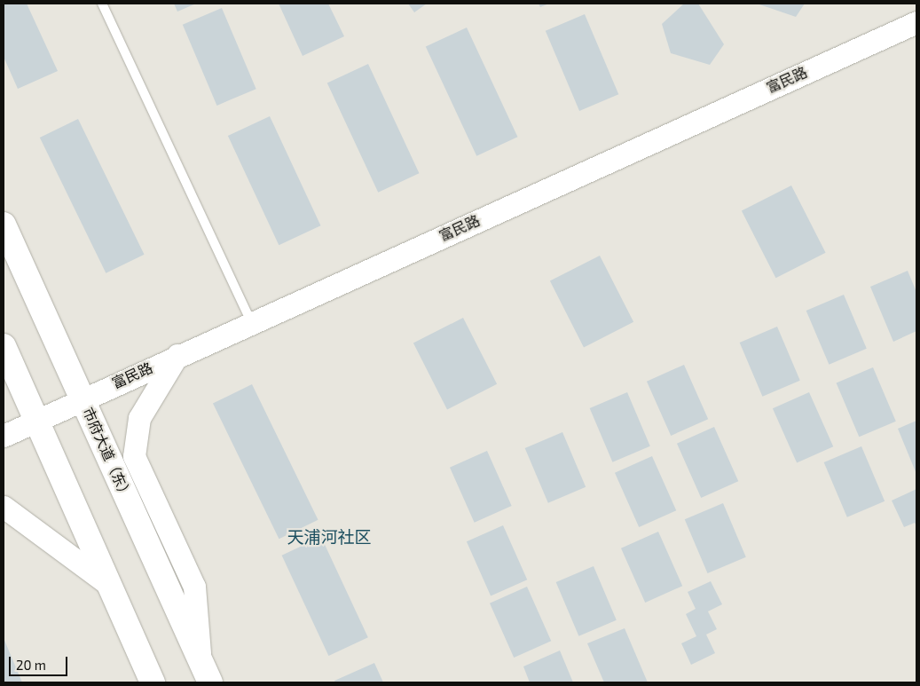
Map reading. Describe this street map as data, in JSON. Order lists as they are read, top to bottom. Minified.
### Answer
{"streets":{"main road":["市府大道（东）"],"street":["富民路"]},"crossings":[["富民路","市府大道（东）"]],"districts":["天浦河社区"],"scale_bar":"20 m"}
